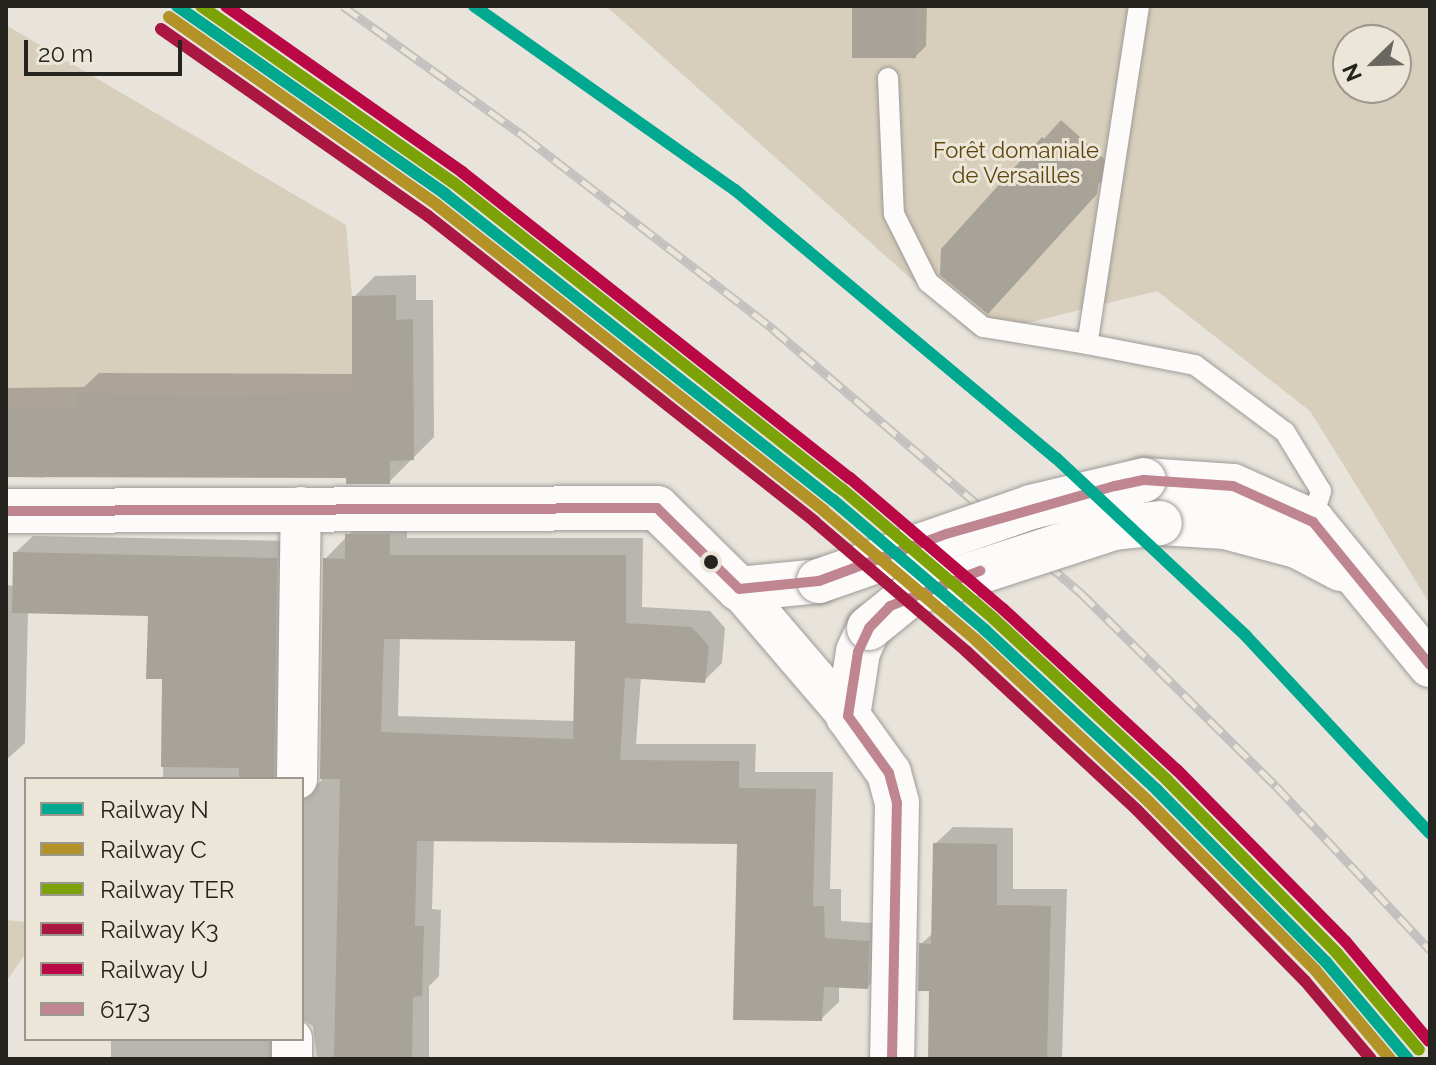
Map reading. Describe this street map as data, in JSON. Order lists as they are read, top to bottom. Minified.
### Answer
{"parks":["Forêt domaniale de Versailles"],"lines":["rail line N","rail line TER","rail line U","rail line C","rail line K3","transit line 6173"],"legend":["Railway N","Railway C","Railway TER","Railway K3","Railway U","6173"],"scale_bar":"20 m","north":"bottom left"}
